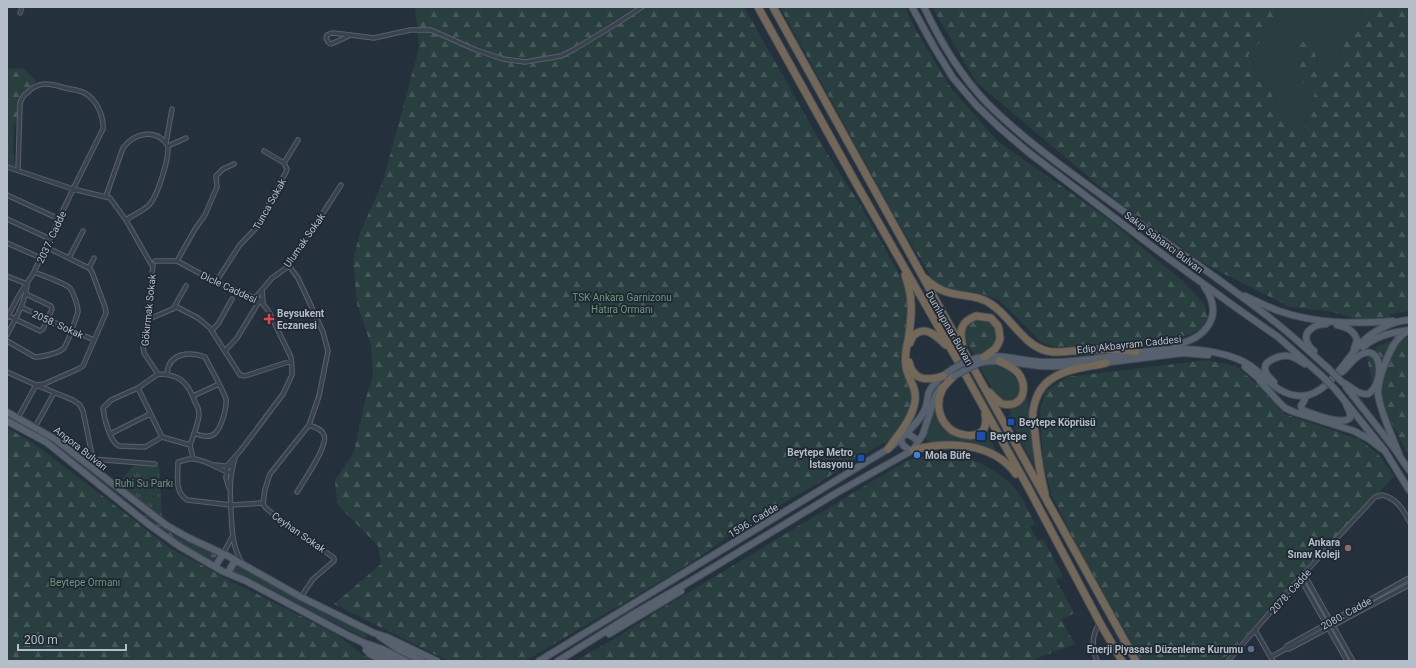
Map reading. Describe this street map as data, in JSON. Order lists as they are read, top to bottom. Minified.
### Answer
{"streets":{"highway":["Dumlupınar Bulvarı"],"main road":["Sakıp Sabancı Bulvarı","Edip Akbayram Caddesi","Angora Bulvarı","1596. Cadde"],"street":["Tunca Sokak","2037. Cadde","Ulumak Sokak","Dicle Caddesi","Gökırmak Sokak","2058. Sokak","Ceyhan Sokak","2078. Cadde","2080. Cadde"]},"crossings":[["Tunca Sokak","Dicle Caddesi"],["2037. Cadde","2058. Sokak"],["Ulumak Sokak","Dicle Caddesi"],["Angora Bulvarı","Ceyhan Sokak"]],"parks":["TSK Ankara Garnizonu Hatıra Ormanı","Ruhi Su Parkı","Beytepe Ormanı"],"places":{"health":["Beysukent Eczanesi"],"transit":["Beytepe Köprüsü","Beytepe","Beytepe Metro İstasyonu"],"other":["Mola Büfe","Ankara Sınav Koleji","Enerji Piyasası Düzenleme Kurumu"]},"scale_bar":"200 m"}
